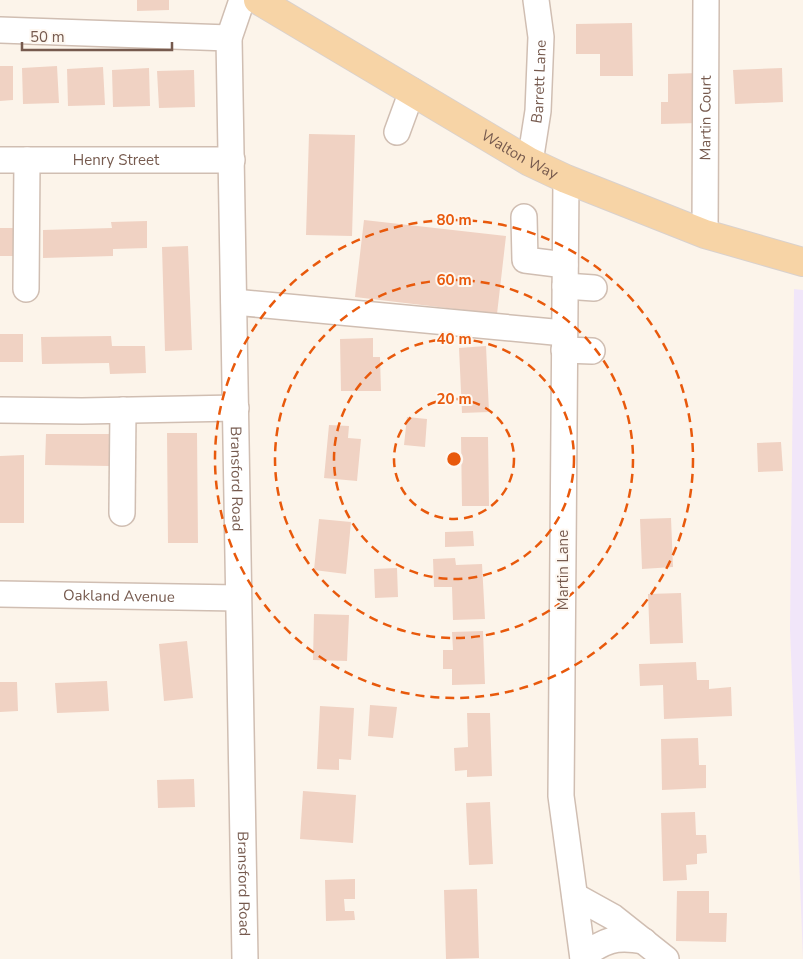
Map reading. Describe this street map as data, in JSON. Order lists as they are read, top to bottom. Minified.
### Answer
{"streets":{"main road":["Walton Way"],"street":["Barrett Lane","Martin Court","Henry Street","Bransford Road","Martin Lane","Oakland Avenue"]},"crossings":[["Barrett Lane","Walton Way"],["Martin Court","Walton Way"],["Walton Way","Martin Lane"],["Henry Street","Bransford Road"],["Bransford Road","Oakland Avenue"]],"scale_bar":"50 m","rings":["80 m","60 m","40 m","20 m"]}
